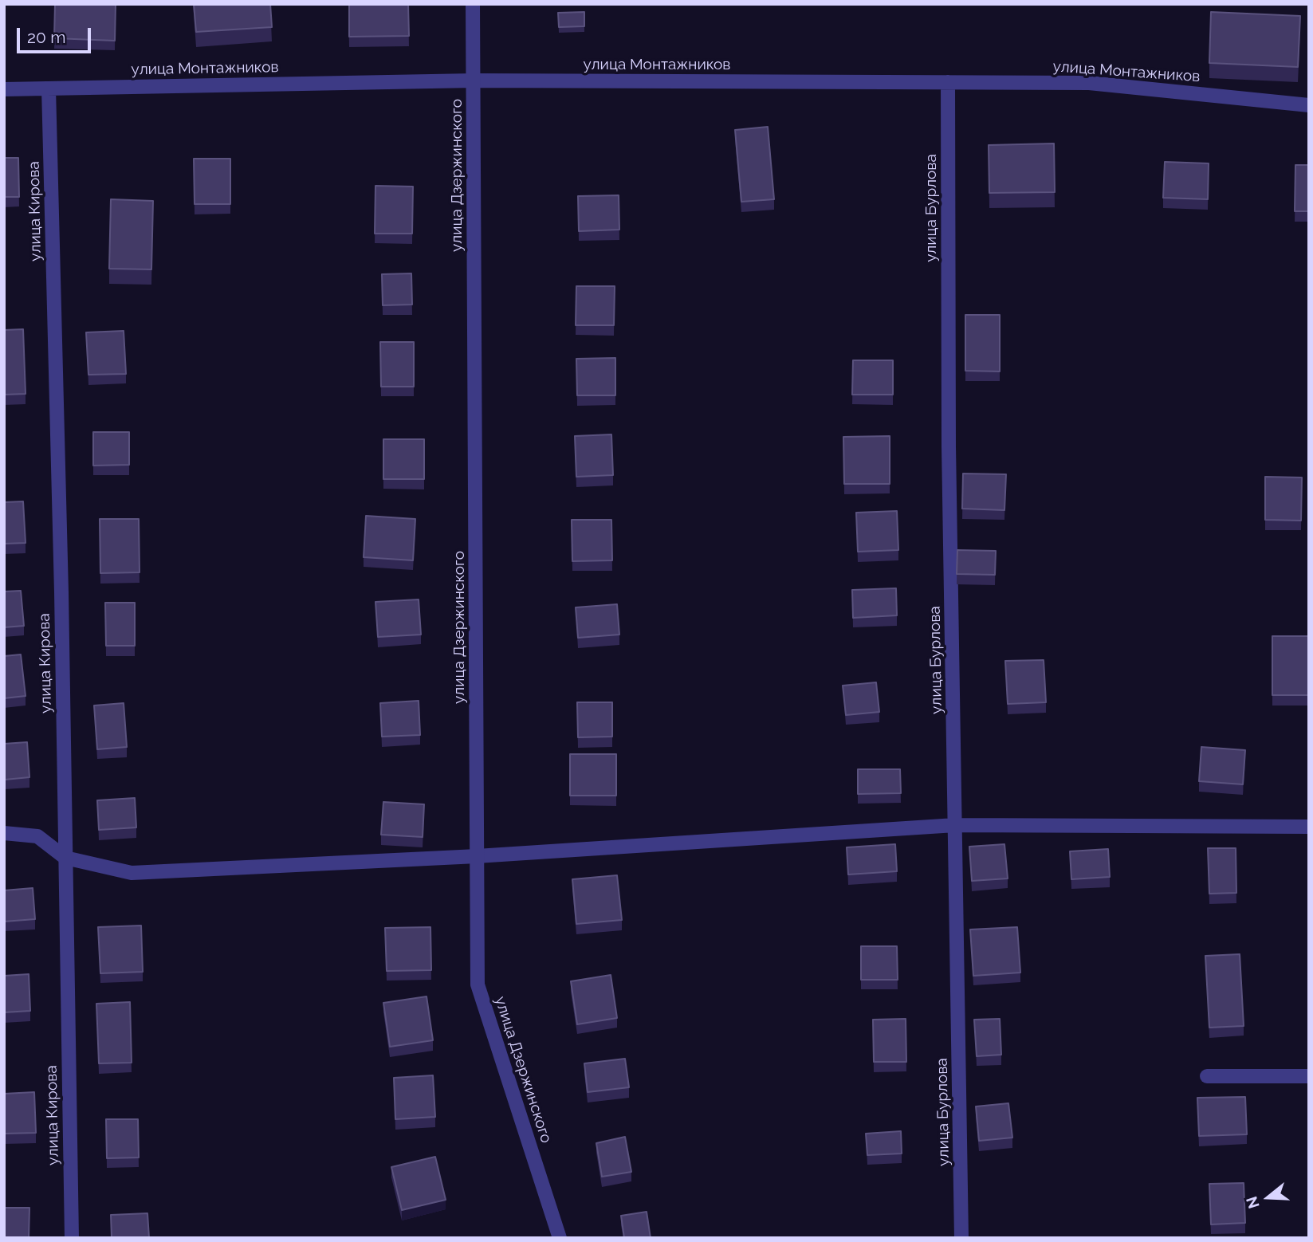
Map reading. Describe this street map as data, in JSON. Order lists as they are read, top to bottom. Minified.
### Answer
{"streets":{"street":["улица Монтажников","улица Дзержинского","улица Бурлова","улица Кирова"]},"crossings":[["улица Монтажников","улица Дзержинского"],["улица Монтажников","улица Бурлова"],["улица Монтажников","улица Кирова"]],"scale_bar":"20 m","north":"left"}
